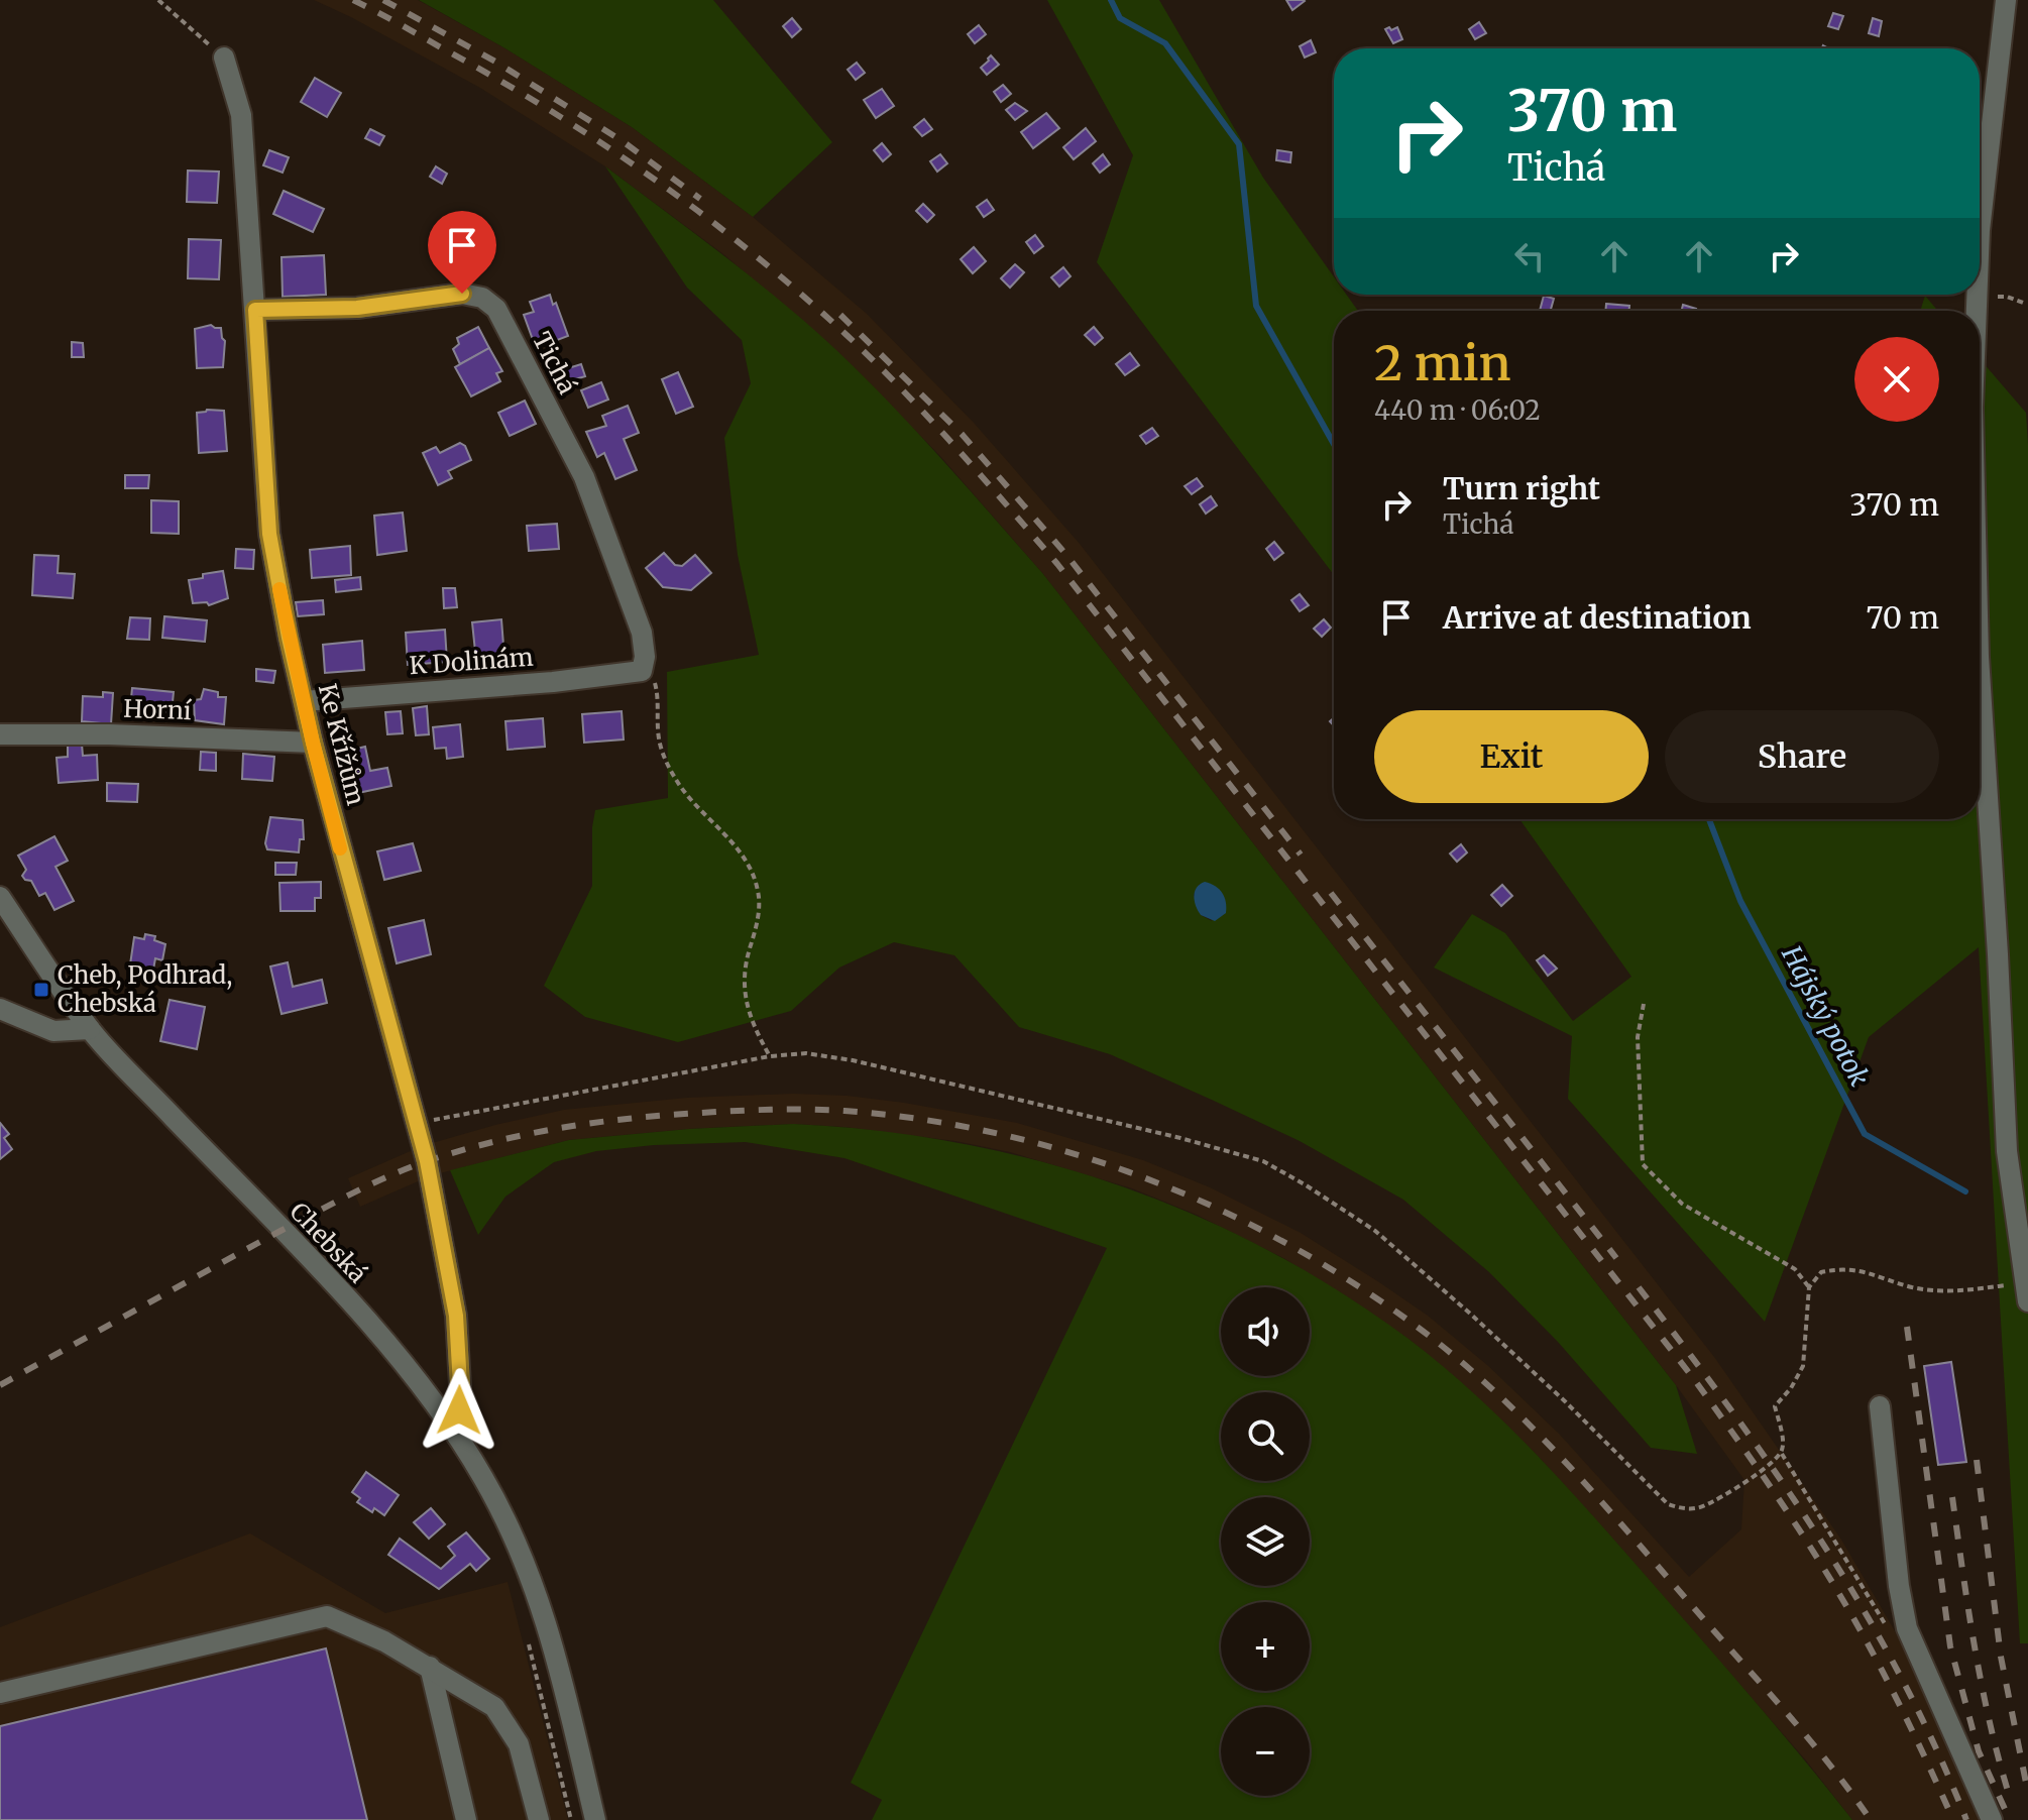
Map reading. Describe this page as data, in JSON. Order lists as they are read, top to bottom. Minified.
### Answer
{"streets":{"street":["Tichá","K Dolinám","Horní","Ke Křížům","Chebská"]},"crossings":[["Tichá","K Dolinám"],["Tichá","Ke Křížům"],["K Dolinám","Ke Křížům"],["Horní","Ke Křížům"],["Ke Křížům","Chebská"]],"water":["Hájský potok"],"places":{"transit":["Cheb, Podhrad, Chebská"]},"page":{"turn":["370 m","Tichá"],"heading":["2 min","440 m · 06:02"],"list":[{"name":"Turn right","note":"Tichá","value":"370 m"},{"name":"Arrive at destination","value":"70 m"}],"buttons":["Exit","Share"],"map_buttons":["+","−"]}}
